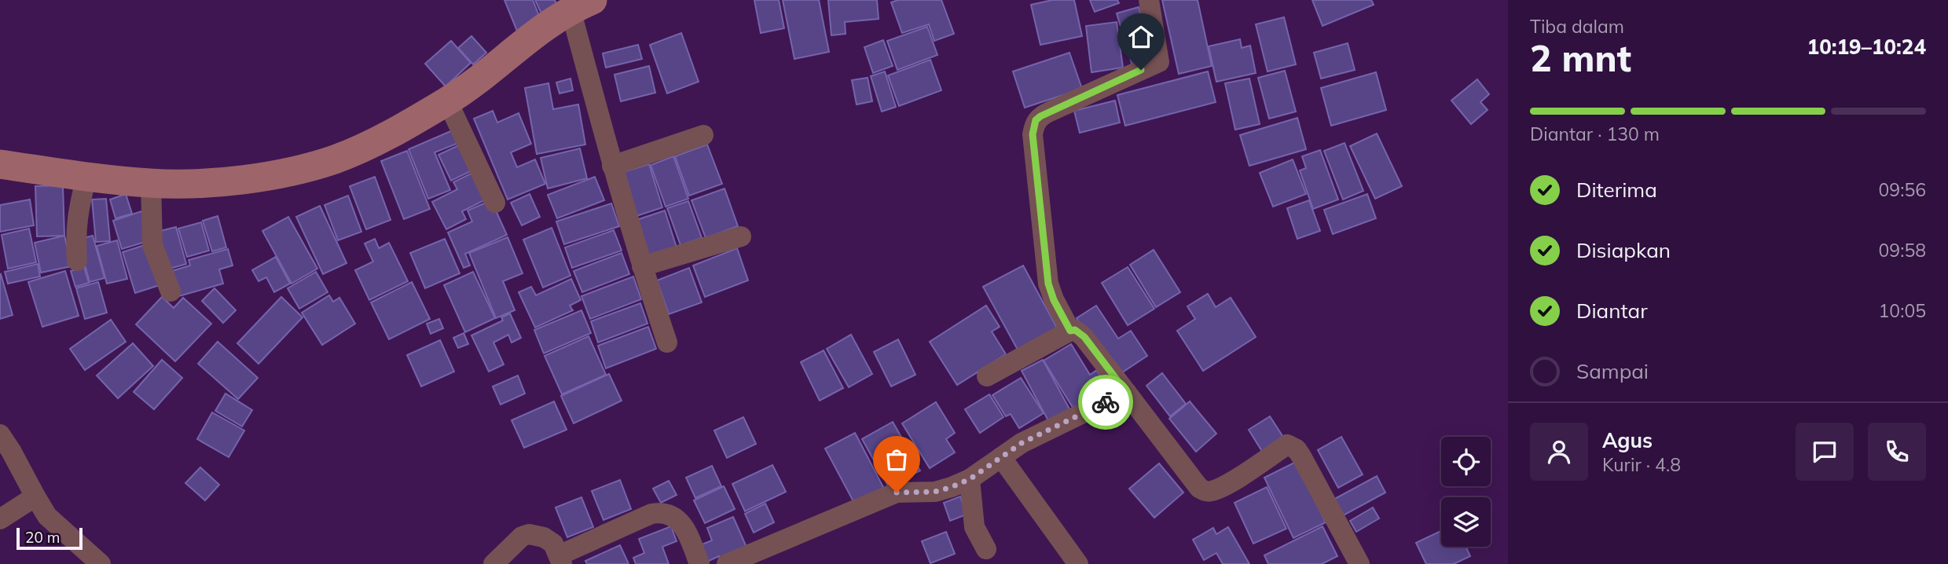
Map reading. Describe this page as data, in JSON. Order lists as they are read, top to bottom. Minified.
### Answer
{"scale_bar":"20 m","page":{"heading":["2 mnt","Tiba dalam","10:19–10:24"],"panel":["Agus","Kurir · 4.8"],"bar":"Diantar · 130 m","list":[["Diterima","09:56"],["Disiapkan","09:58"],["Diantar","10:05"],"Sampai"],"scale":"20 m"}}
